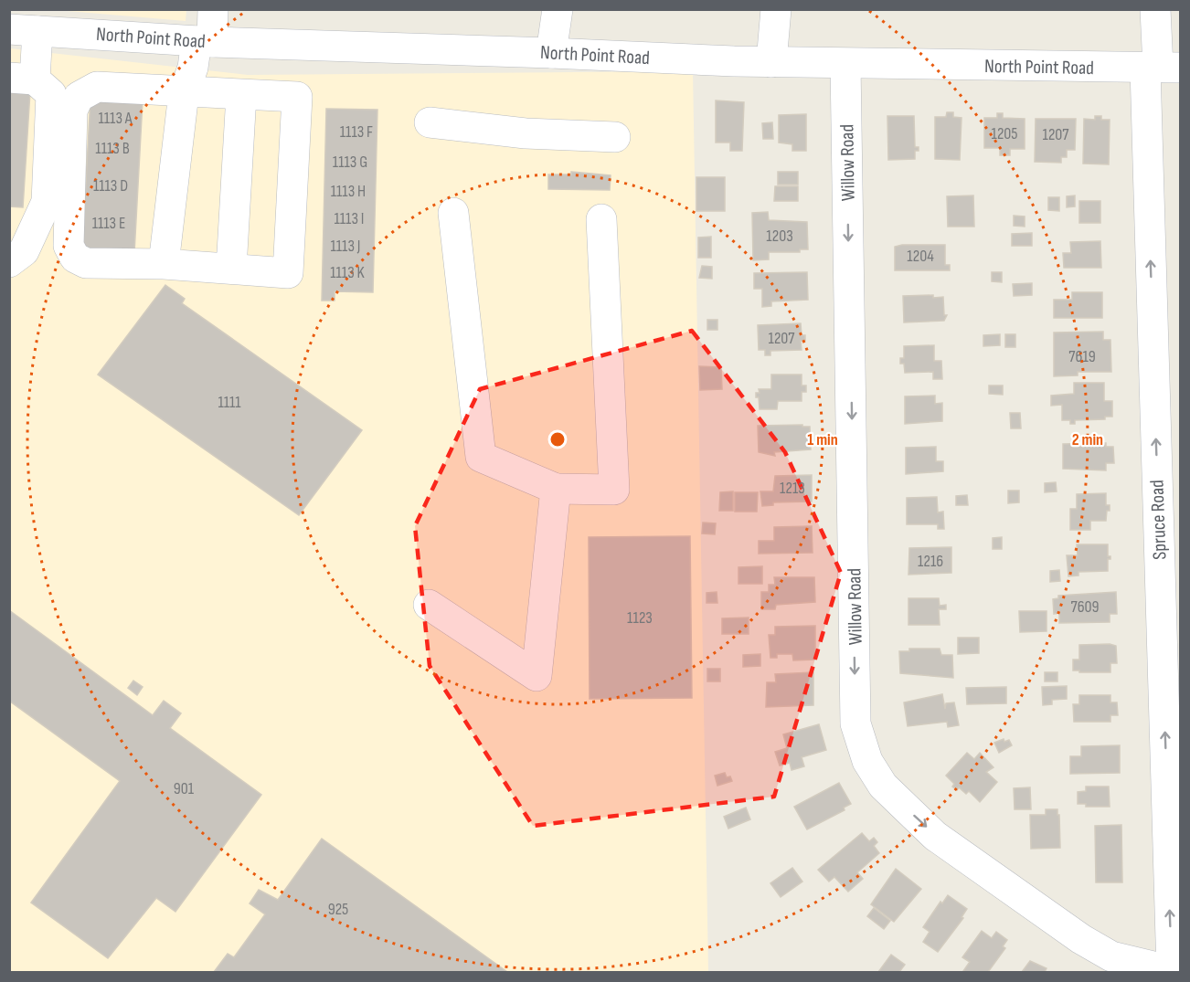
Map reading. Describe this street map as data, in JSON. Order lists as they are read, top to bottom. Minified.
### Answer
{"streets":{"street":["North Point Road","Willow Road","Spruce Road"]},"crossings":[["North Point Road","Willow Road"],["North Point Road","Spruce Road"],["Willow Road","Spruce Road"]],"one_way":["Willow Road","Spruce Road"],"house_numbers":["1113 A","1113 F","1205","1207","1113 B","1113 G","1113 D","1113 H","1113 I","1113 E","1203","1113 J","1204","1113 K","1207","7619","1111","1213","1216","7609","1123","901","925"],"rings":["1 min","2 min"]}
